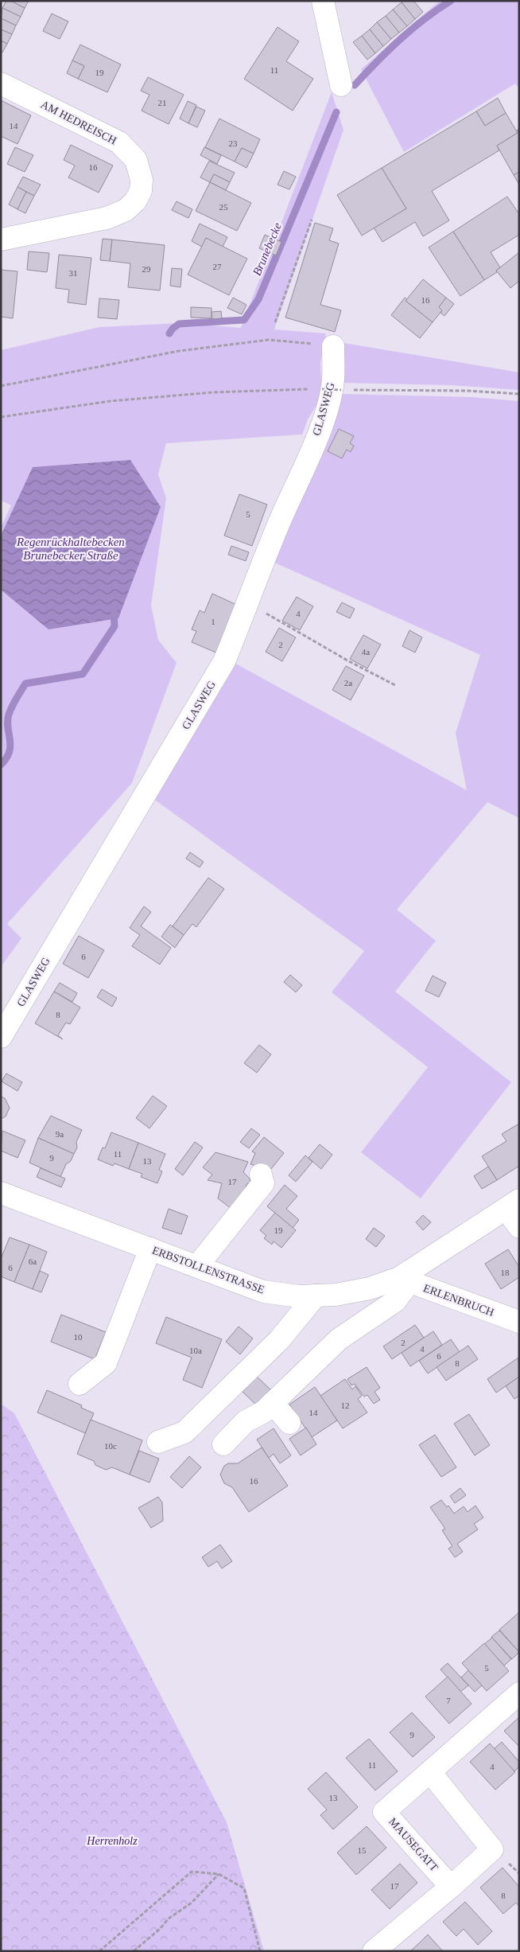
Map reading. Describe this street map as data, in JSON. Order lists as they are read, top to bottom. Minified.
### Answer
{"streets":{"street":["AM HEDREISCH","GLASWEG","ERBSTOLLENSTRASSE","ERLENBRUCH","MAUSEGATT"]},"crossings":[["ERBSTOLLENSTRASSE","ERLENBRUCH"]],"water":["Brunebecke","Regenrückhaltebecken Brunebecker Straße"],"parks":["Herrenholz"],"house_numbers":["11","19","21","14","23","16","25","27","29","31","16","5","4","1","2","4a","2a","6","8","9a","11","9","13","17","19","6a","6","18","10","2","4","10a","6","8","12","14","10c","16","5","7","9","11","4","13","15","17","8"]}
